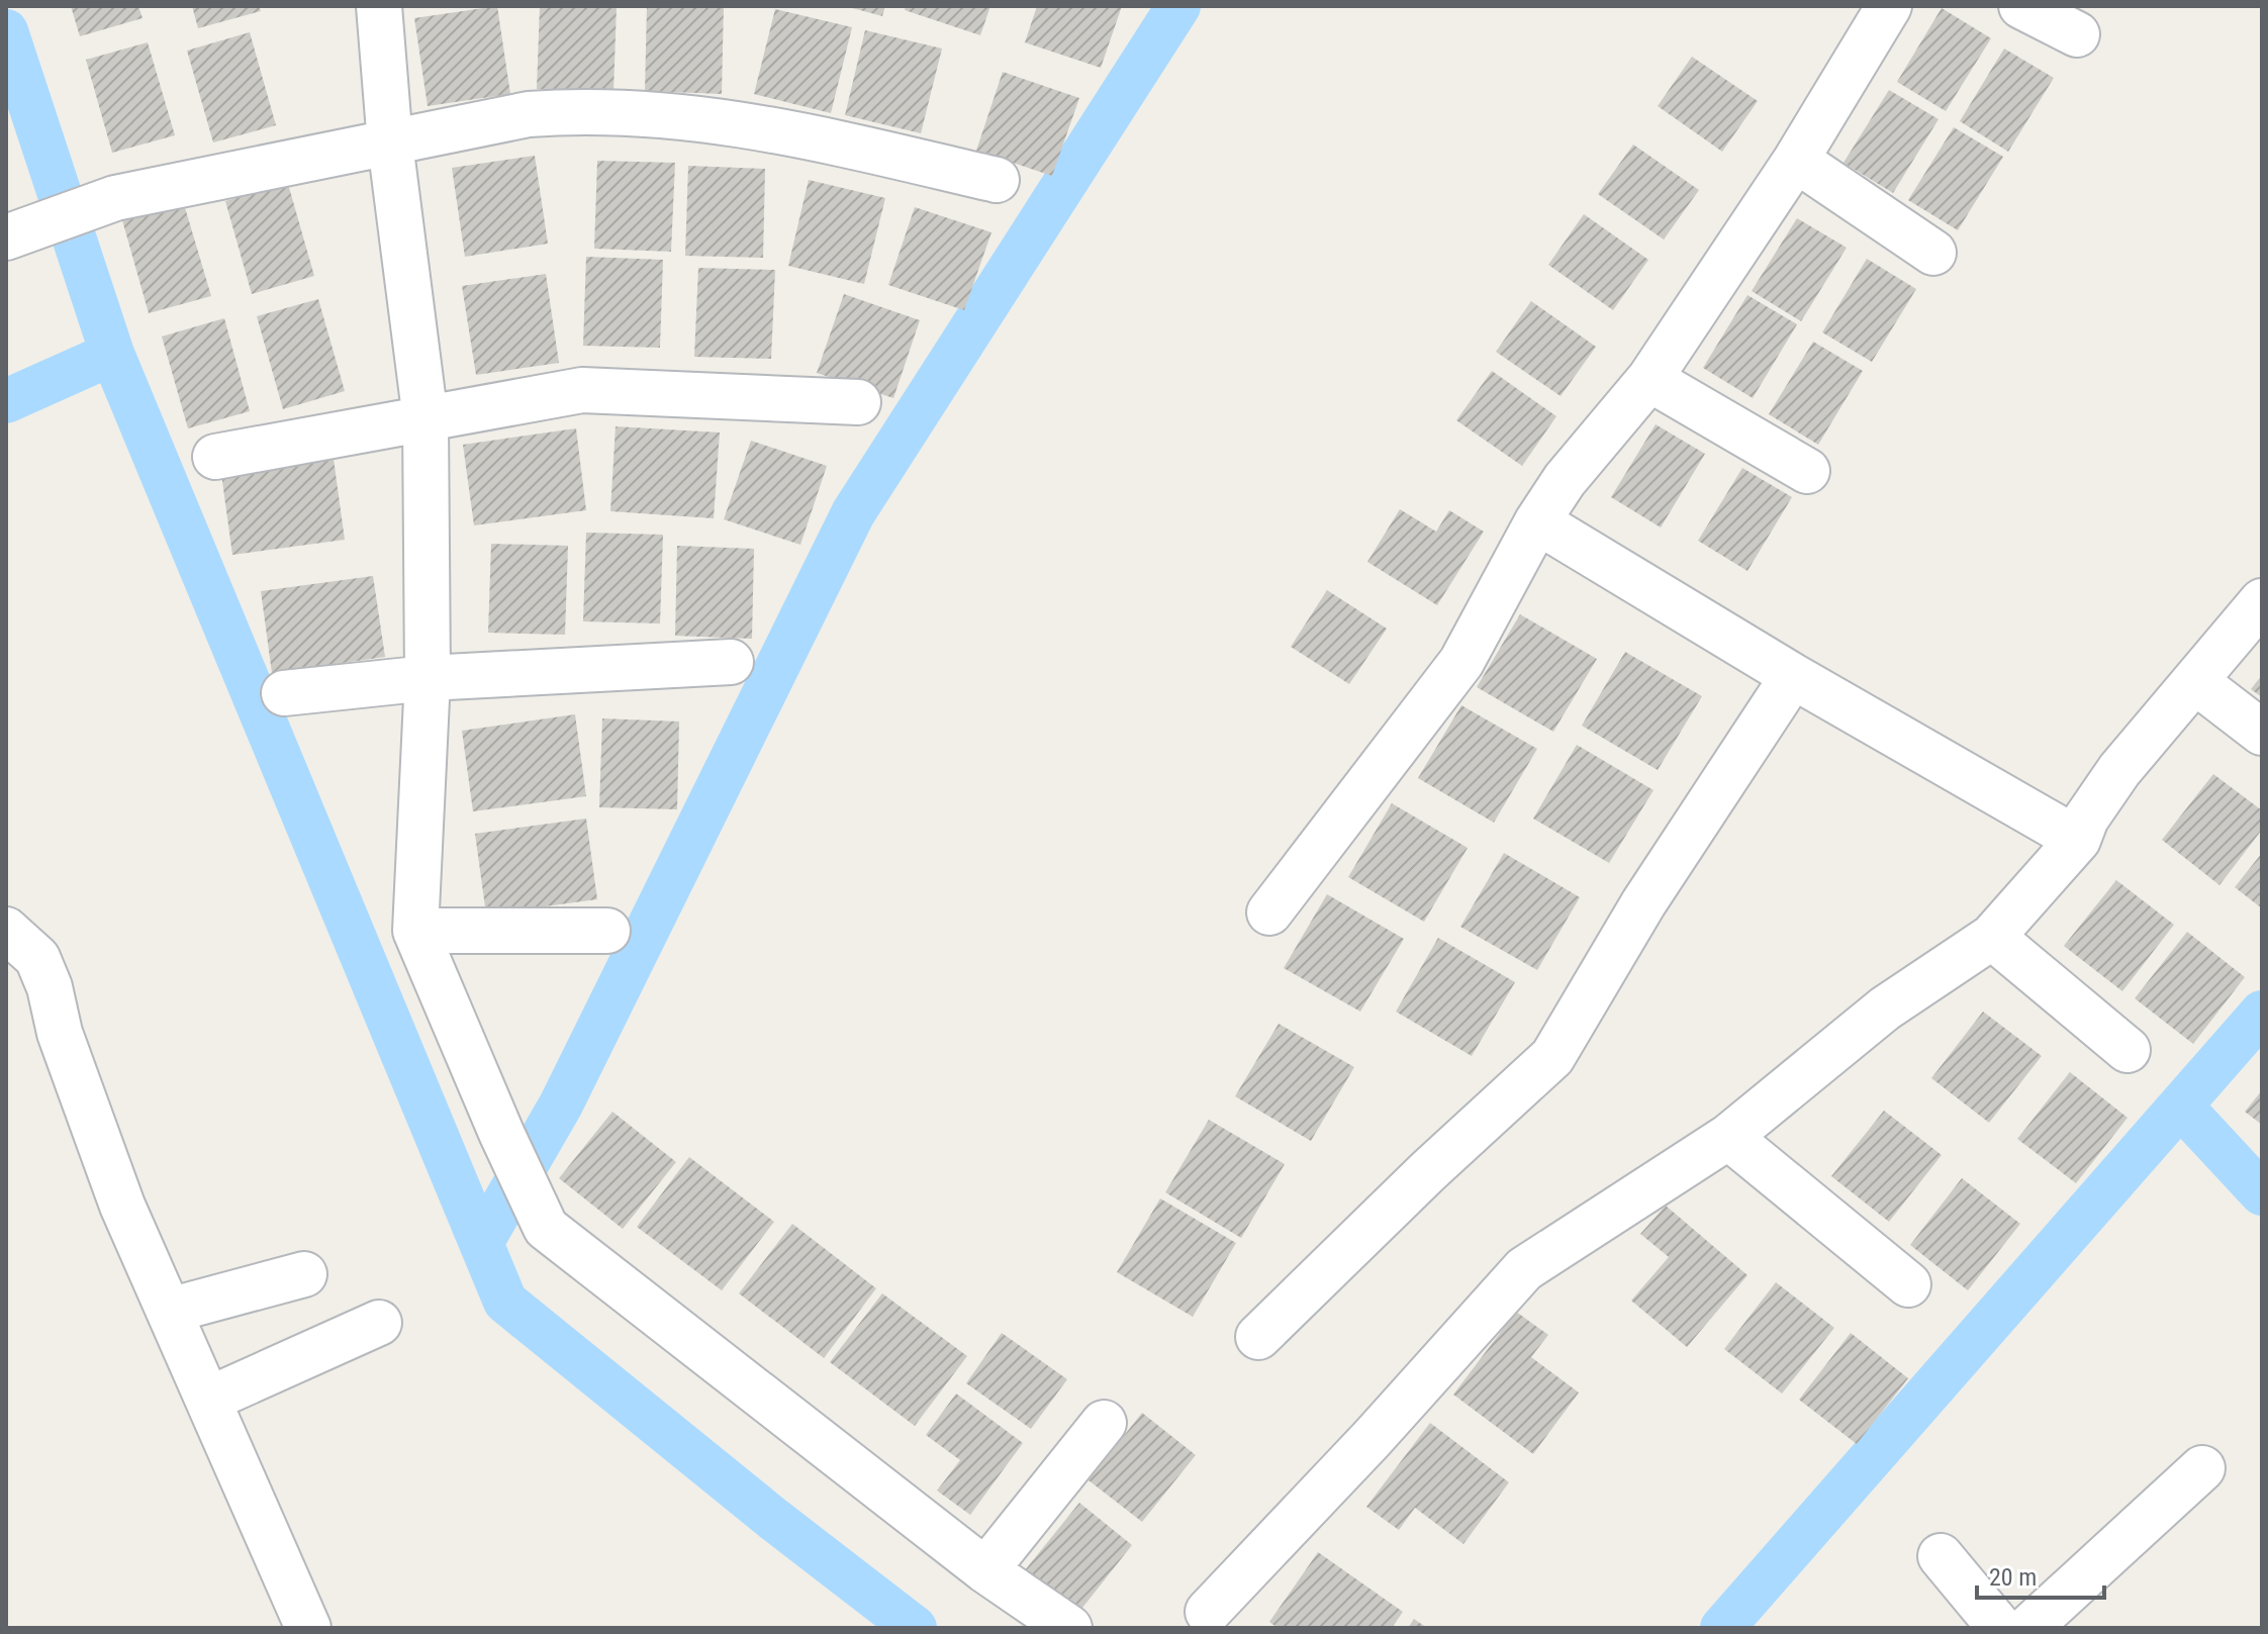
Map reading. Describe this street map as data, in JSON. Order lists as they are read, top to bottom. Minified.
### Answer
{"scale_bar":"20 m"}
